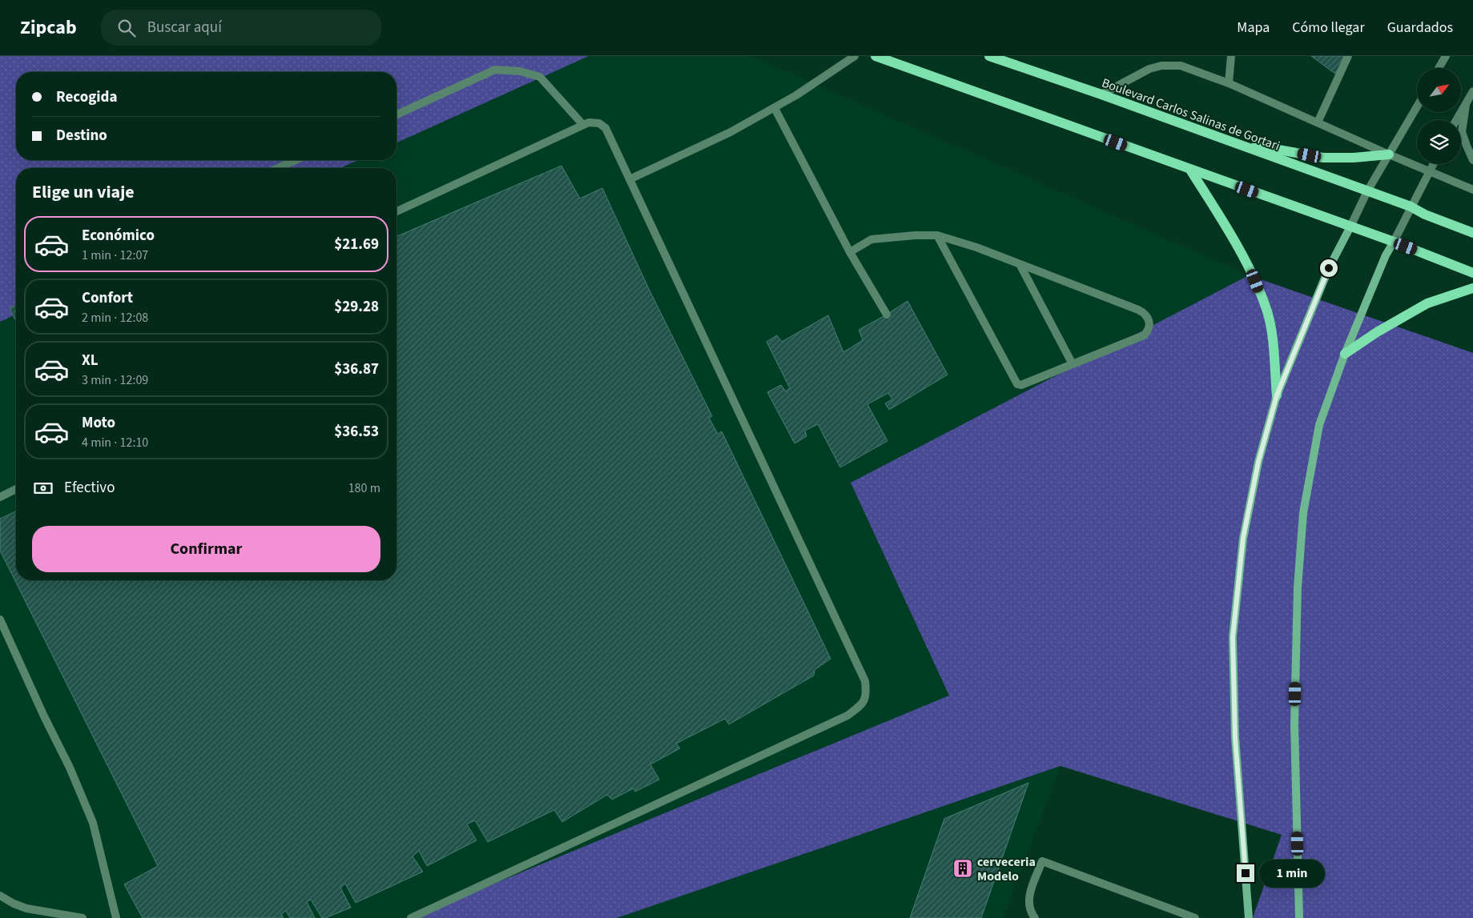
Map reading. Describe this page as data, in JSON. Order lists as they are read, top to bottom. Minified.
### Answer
{"streets":{"main road":["Boulevard Carlos Salinas de Gortari"]},"places":{"building":["cerveceria Modelo"]},"north":"top right","page":{"header":"Zipcab","search":"Buscar aquí","nav":["Mapa","Cómo llegar","Guardados"],"banner":["Recogida","Destino"],"heading":"Elige un viaje","list":[{"name":"Económico","note":"1 min · 12:07","value":"$21.69"},{"name":"Confort","note":"2 min · 12:08","value":"$29.28"},{"name":"XL","note":"3 min · 12:09","value":"$36.87"},{"name":"Moto","note":"4 min · 12:10","value":"$36.53"}],"pay":["Efectivo","180 m"],"buttons":"Confirmar","bubble":"1 min"}}
